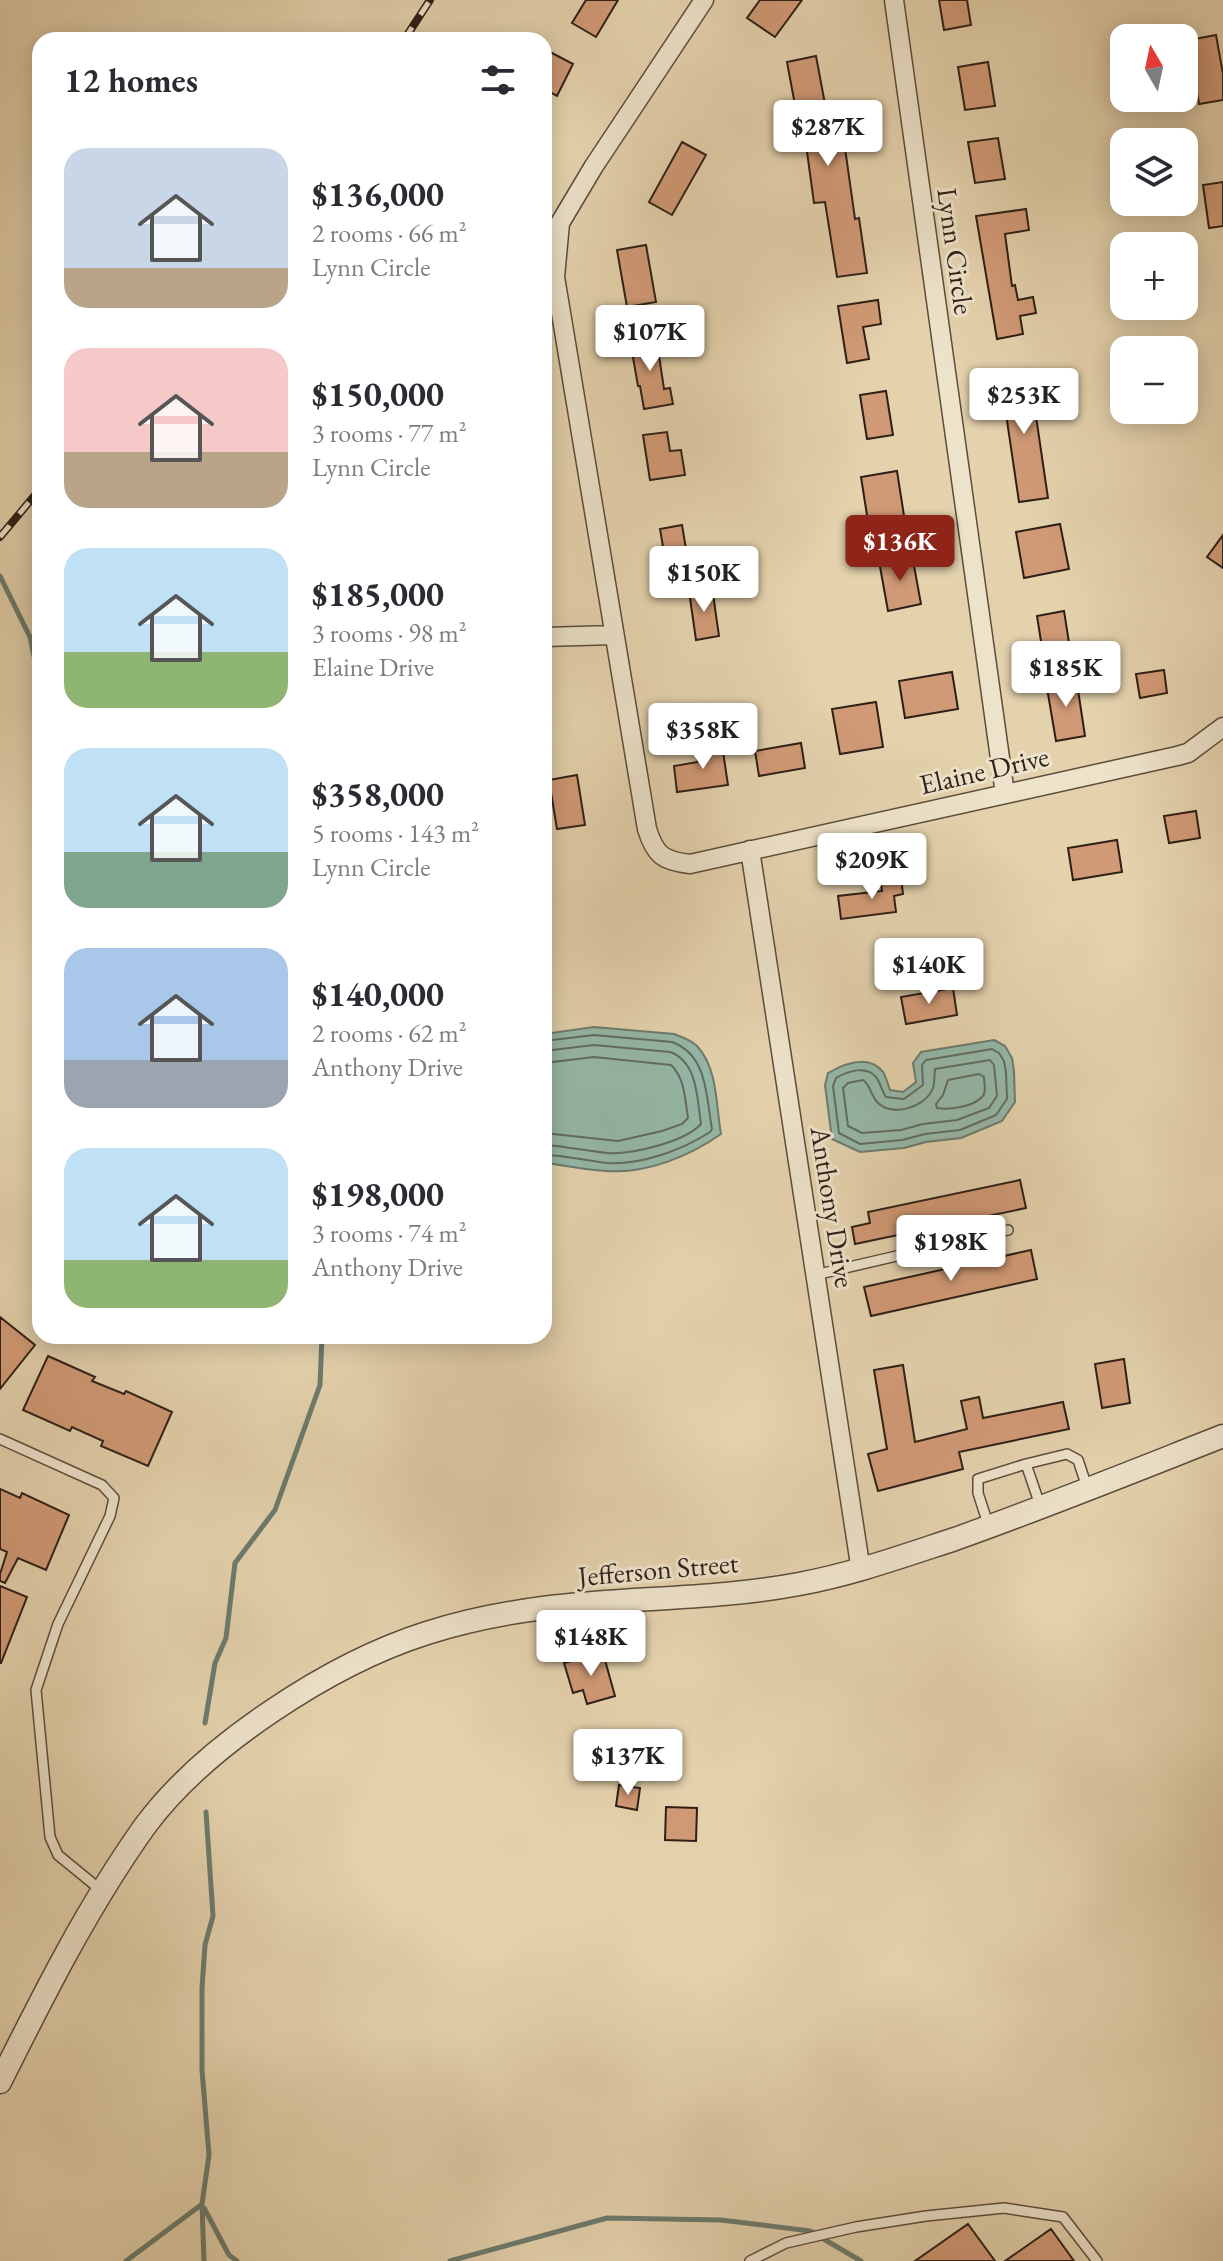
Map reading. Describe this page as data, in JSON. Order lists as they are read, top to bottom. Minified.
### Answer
{"streets":{"street":["Lynn Circle","Elaine Drive","Anthony Drive","Jefferson Street"]},"crossings":[["Lynn Circle","Elaine Drive"],["Elaine Drive","Anthony Drive"],["Anthony Drive","Jefferson Street"]],"north":"top","page":{"map_buttons":["+","−"],"heading":"12 homes","price":["$287K","$107K","$253K","$136K","$150K","$185K","$358K","$209K","$140K","$198K","$148K","$137K"],"list":[{"name":"$136,000","note":"2 rooms · 66 m² · Lynn Circle"},{"name":"$150,000","note":"3 rooms · 77 m² · Lynn Circle"},{"name":"$185,000","note":"3 rooms · 98 m² · Elaine Drive"},{"name":"$358,000","note":"5 rooms · 143 m² · Lynn Circle"},{"name":"$140,000","note":"2 rooms · 62 m² · Anthony Drive"},{"name":"$198,000","note":"3 rooms · 74 m² · Anthony Drive"}]}}
